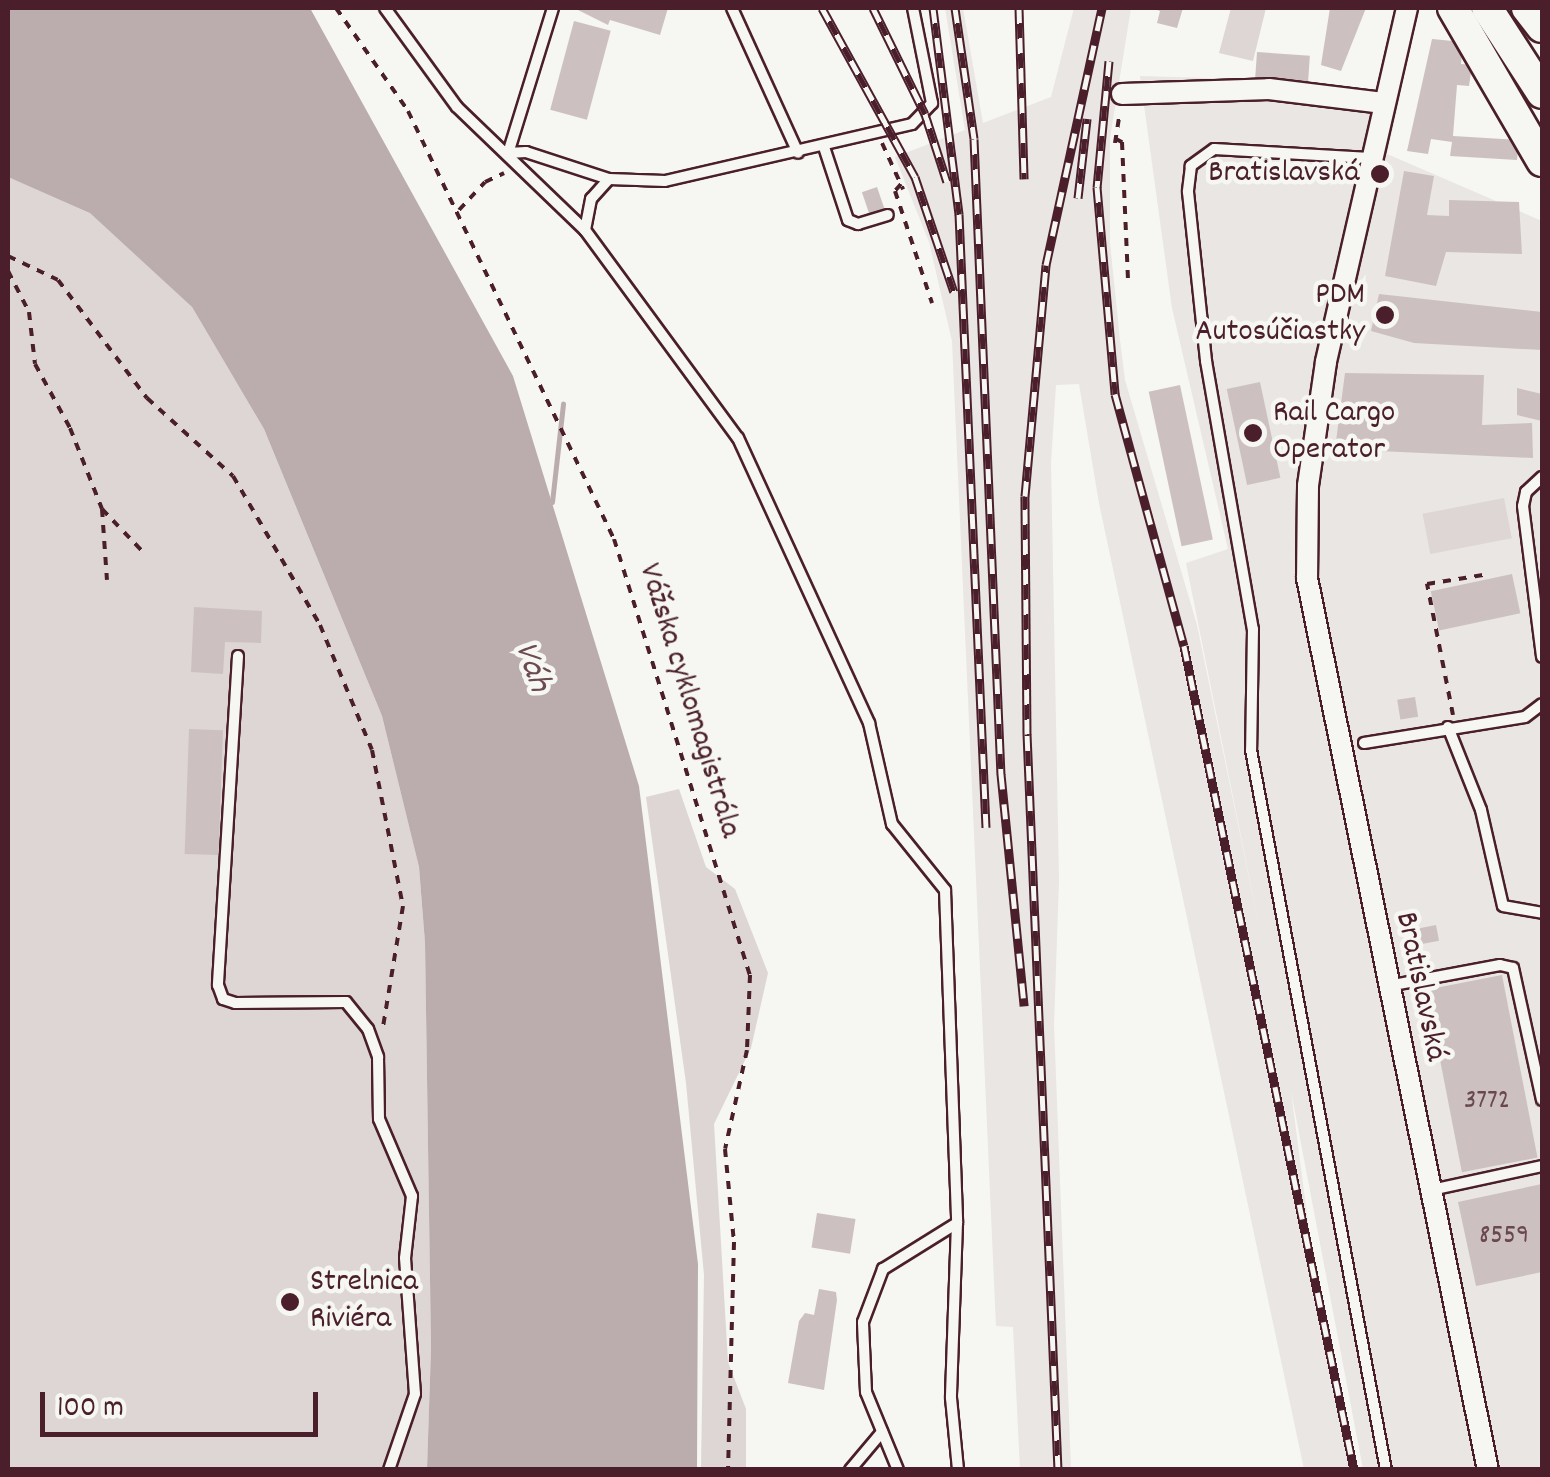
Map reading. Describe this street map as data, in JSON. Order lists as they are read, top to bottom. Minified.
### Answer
{"streets":{"street":["Bratislavská"],"path":["Vážska cyklomagistrála"]},"water":["Váh"],"places":["Bratislavská","PDM Autosúčiastky","Rail Cargo Operator","Strelnica Riviéra"],"house_numbers":["3772","8559"],"scale_bar":"100 m"}
